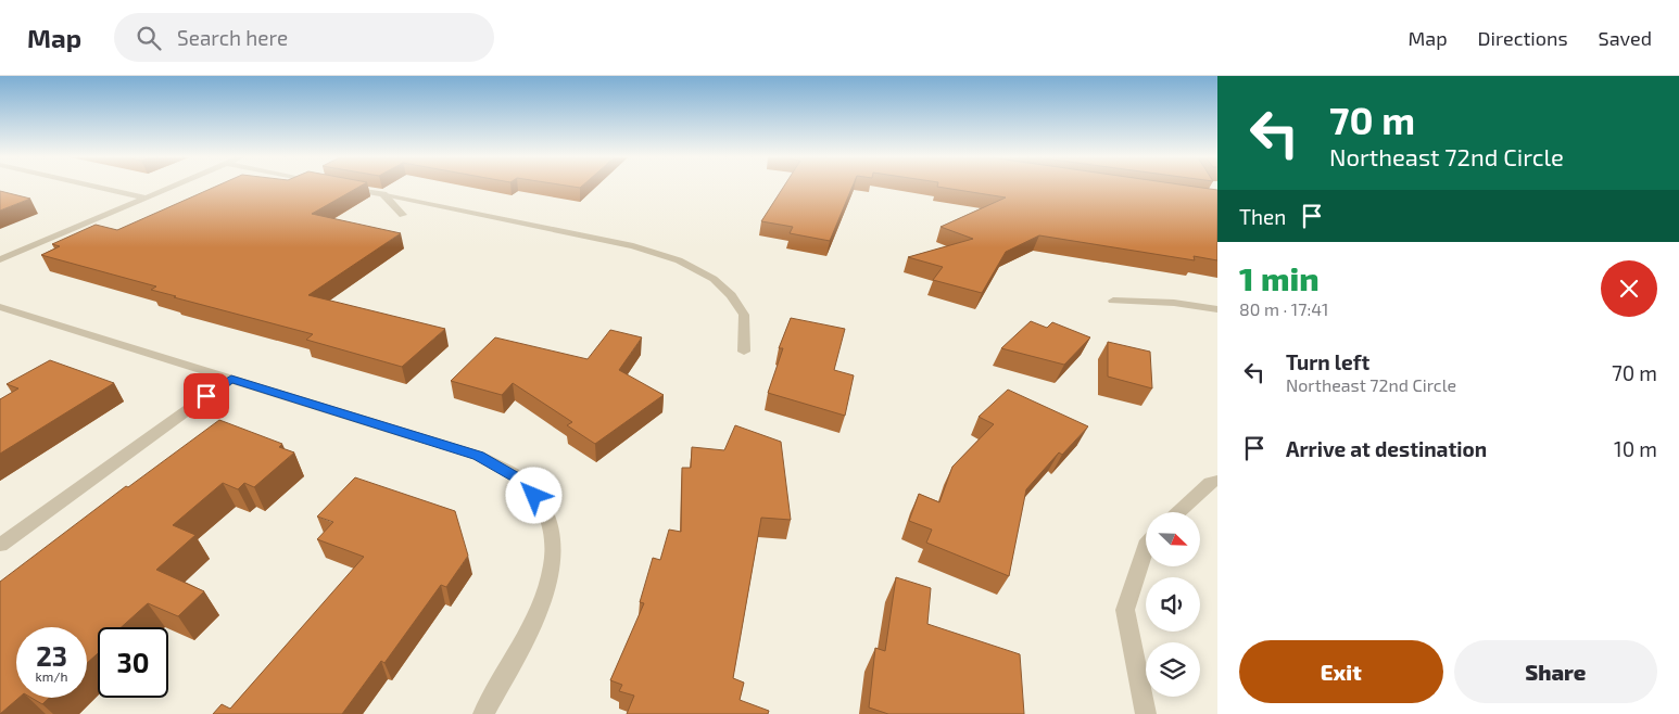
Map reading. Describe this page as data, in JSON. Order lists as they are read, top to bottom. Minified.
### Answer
{"north":"bottom right","page":{"header":"Map","search":"Search here","nav":["Map","Directions","Saved"],"turn":["70 m","Northeast 72nd Circle"],"then":"Then","heading":["1 min","80 m · 17:41"],"list":[{"name":"Turn left","note":"Northeast 72nd Circle","value":"70 m"},{"name":"Arrive at destination","value":"10 m"}],"speed":"23 km/h","limit":"30","buttons":["Exit","Share"]}}
